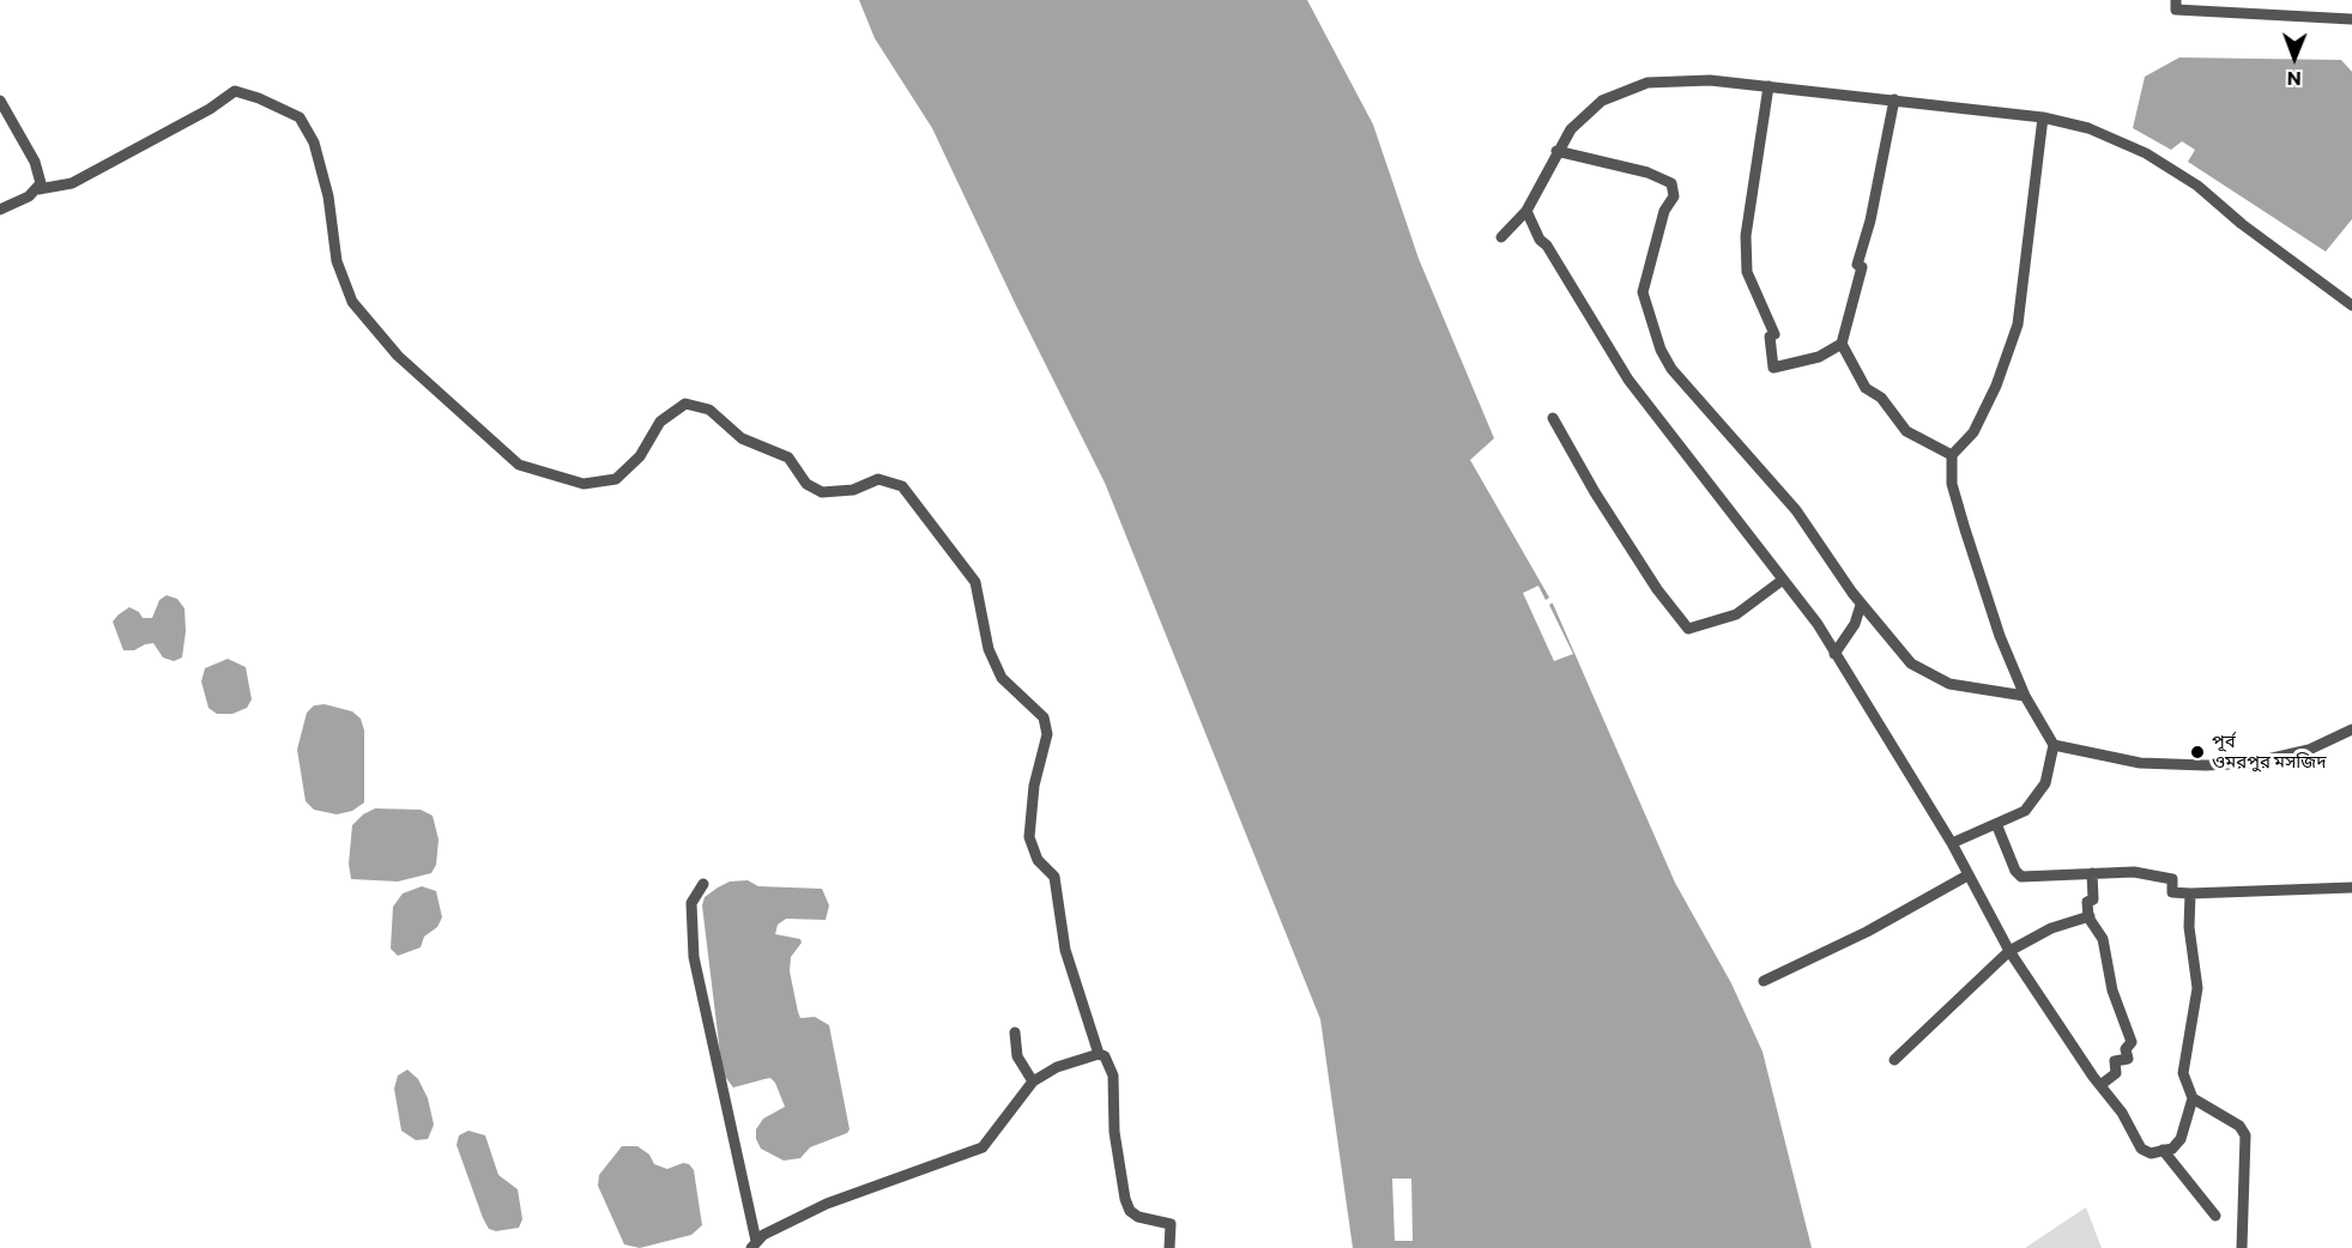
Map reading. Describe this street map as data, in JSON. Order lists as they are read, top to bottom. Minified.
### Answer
{"places":["পূর্ব ওমরপুর মসজিদ"],"north":"bottom"}
